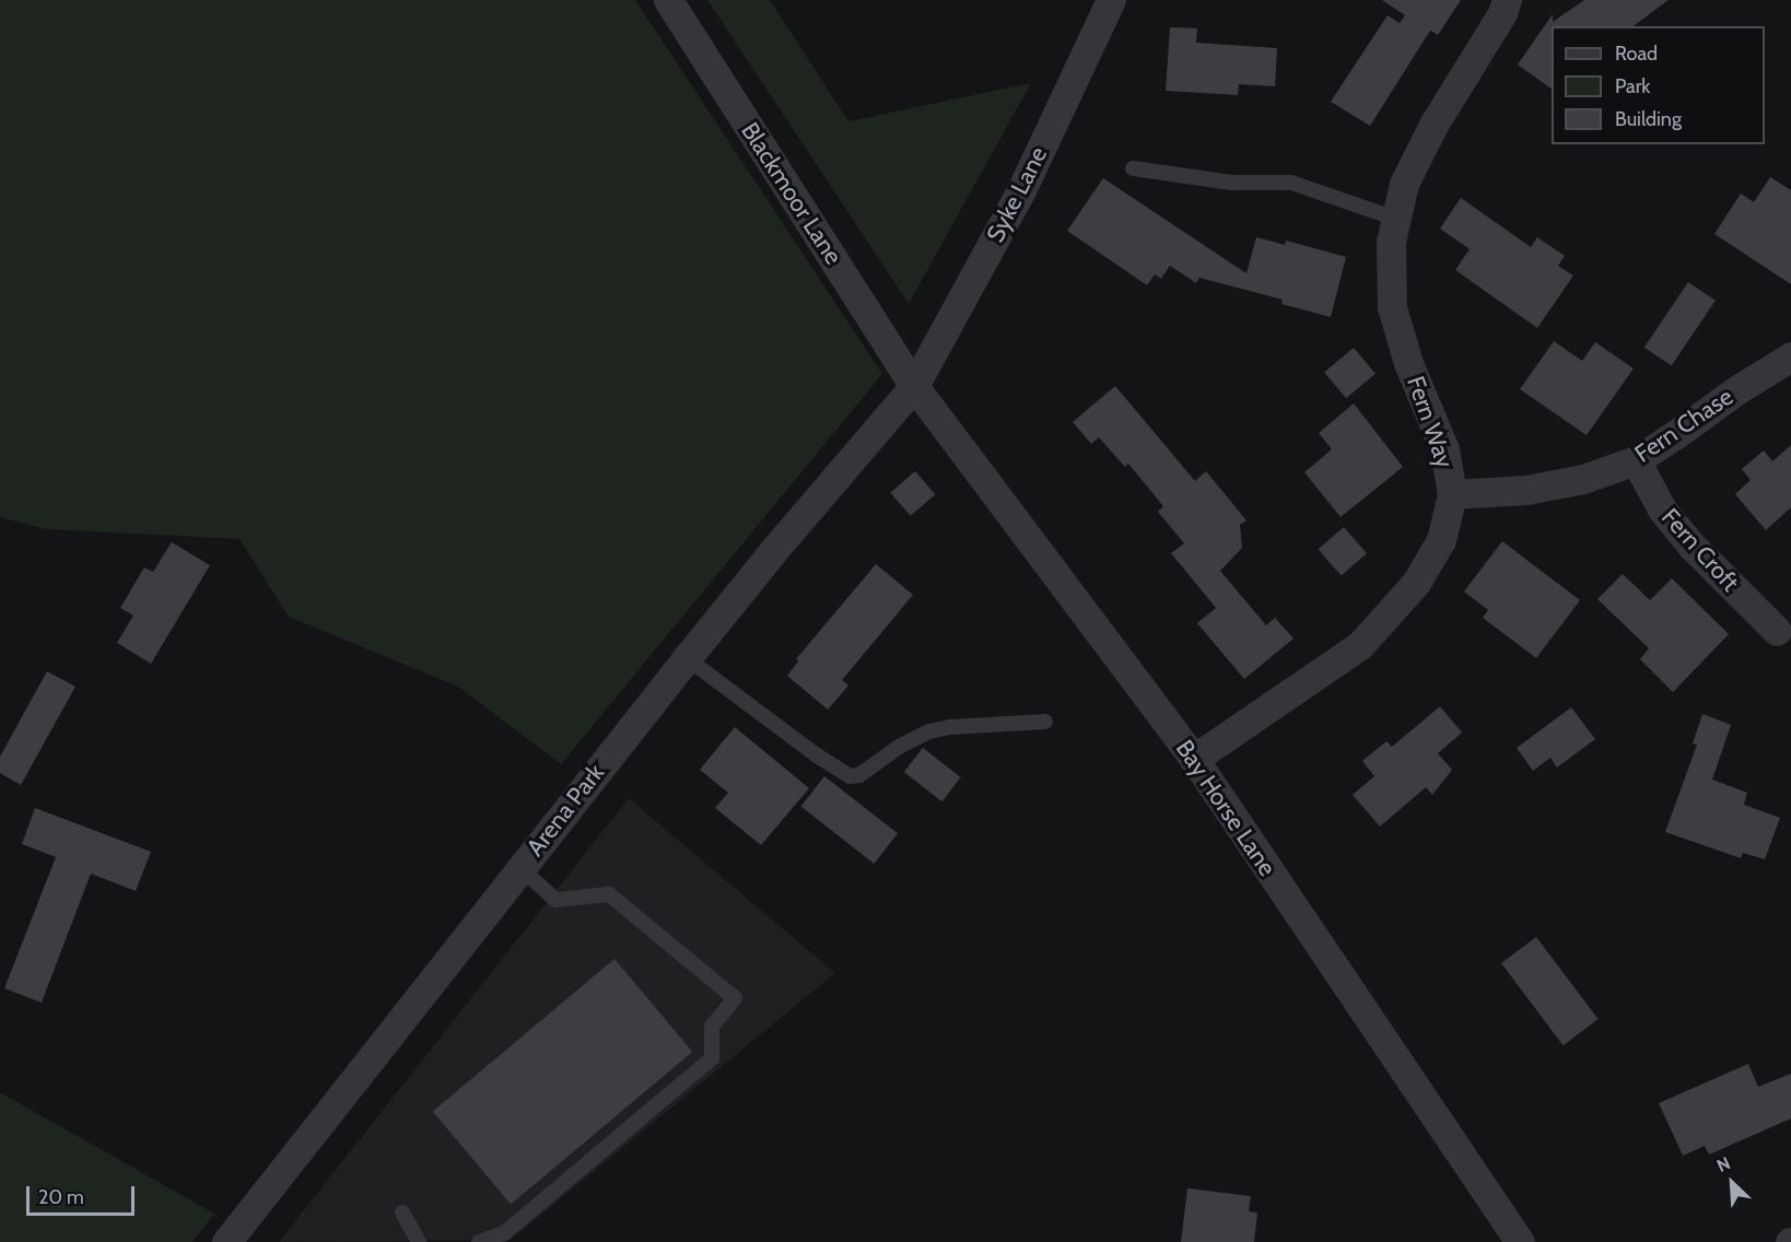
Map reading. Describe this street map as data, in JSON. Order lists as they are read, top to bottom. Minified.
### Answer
{"streets":{"street":["Blackmoor Lane","Syke Lane","Fern Way","Fern Chase","Fern Croft","Bay Horse Lane","Arena Park"]},"crossings":[["Blackmoor Lane","Syke Lane"],["Blackmoor Lane","Bay Horse Lane"],["Blackmoor Lane","Arena Park"],["Syke Lane","Bay Horse Lane"],["Syke Lane","Arena Park"],["Fern Way","Fern Chase"],["Fern Way","Bay Horse Lane"],["Fern Chase","Fern Croft"],["Bay Horse Lane","Arena Park"]],"legend":["Road","Park","Building"],"scale_bar":"20 m","north":"top left"}
